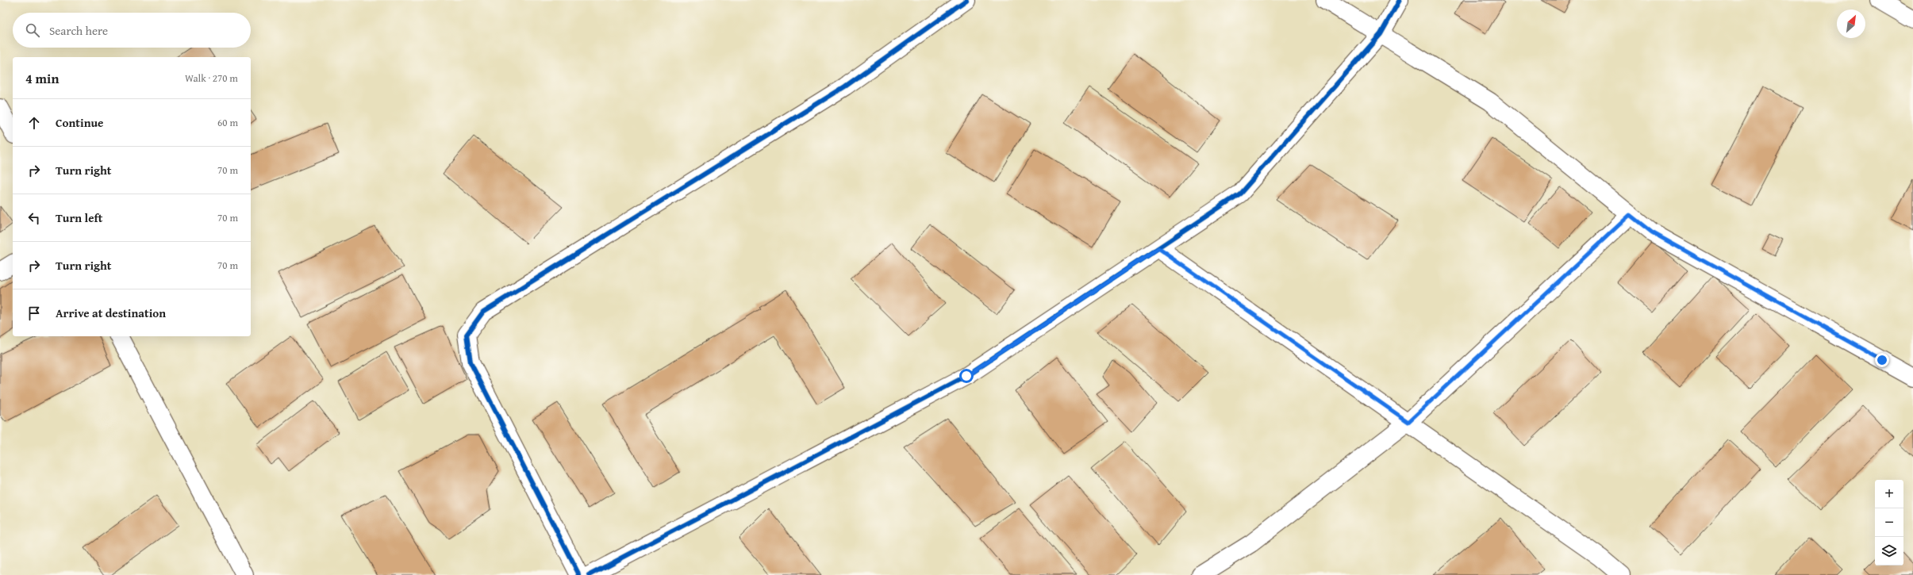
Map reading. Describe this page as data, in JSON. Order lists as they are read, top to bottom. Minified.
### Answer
{"north":"top right","page":{"search":"Search here","heading":["4 min","Walk · 270 m"],"list":[["Continue","60 m"],["Turn right","70 m"],["Turn left","70 m"],["Turn right","70 m"],"Arrive at destination"],"map_buttons":["+","−"]}}
